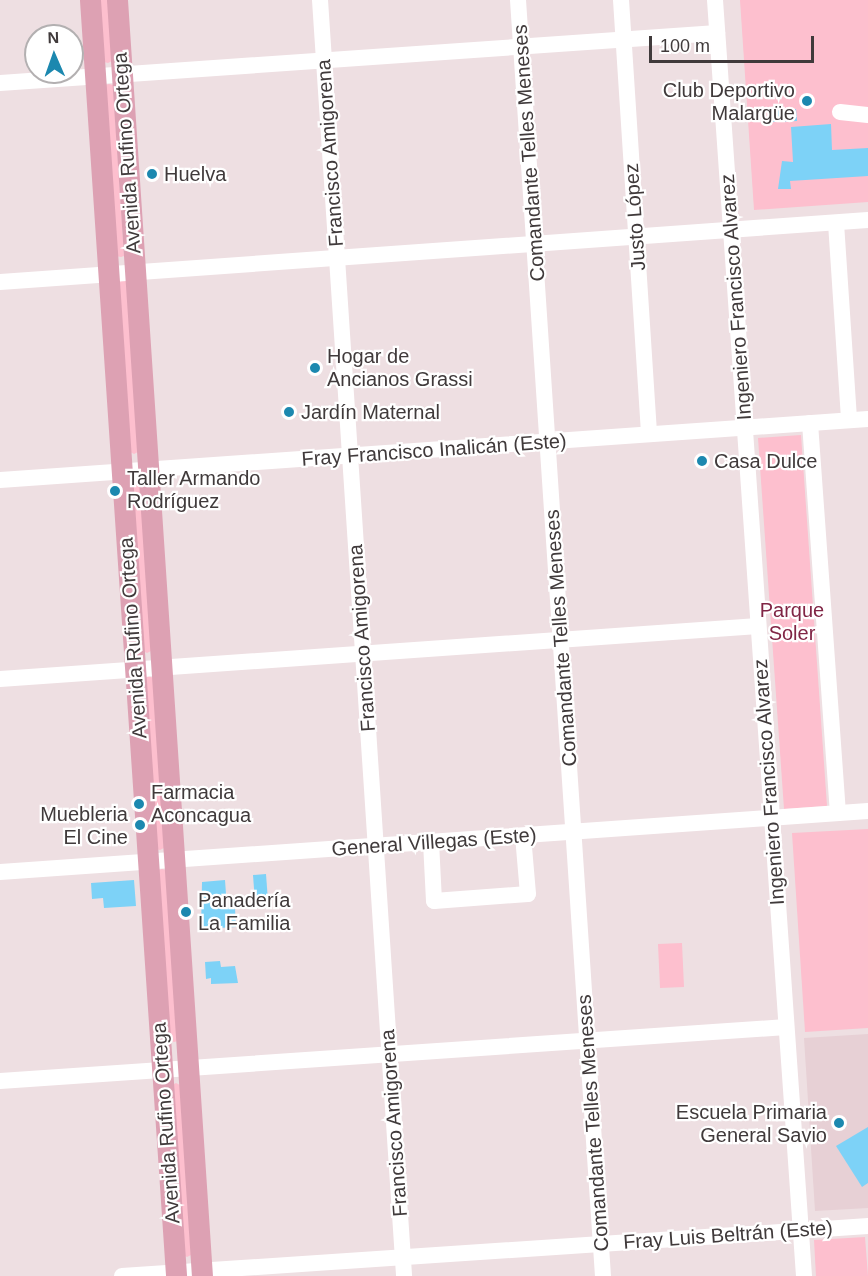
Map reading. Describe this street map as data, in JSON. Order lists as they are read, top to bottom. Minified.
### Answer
{"streets":{"main road":["Avenida Rufino Ortega"],"street":["Francisco Amigorena","Comandante Telles Meneses","Justo López","Ingeniero Francisco Alvarez","Fray Francisco Inalicán (Este)","General Villegas (Este)","Fray Luis Beltrán (Este)"]},"crossings":[["Avenida Rufino Ortega","Fray Francisco Inalicán (Este)"],["Avenida Rufino Ortega","General Villegas (Este)"],["Avenida Rufino Ortega","Fray Luis Beltrán (Este)"],["Francisco Amigorena","Fray Francisco Inalicán (Este)"],["Francisco Amigorena","General Villegas (Este)"],["Francisco Amigorena","Fray Luis Beltrán (Este)"],["Comandante Telles Meneses","Fray Francisco Inalicán (Este)"],["Comandante Telles Meneses","General Villegas (Este)"],["Comandante Telles Meneses","Fray Luis Beltrán (Este)"],["Justo López","Fray Francisco Inalicán (Este)"],["Ingeniero Francisco Alvarez","Fray Francisco Inalicán (Este)"],["Ingeniero Francisco Alvarez","General Villegas (Este)"],["Ingeniero Francisco Alvarez","Fray Luis Beltrán (Este)"]],"parks":["Parque Soler"],"places":["Club Deportivo Malargüe","Huelva","Hogar de Ancianos Grassi","Jardín Maternal","Casa Dulce","Taller Armando Rodríguez","Farmacia Aconcagua","Muebleria El Cine","Panadería La Familia","Escuela Primaria General Savio"],"scale_bar":"100 m","north":"top"}
